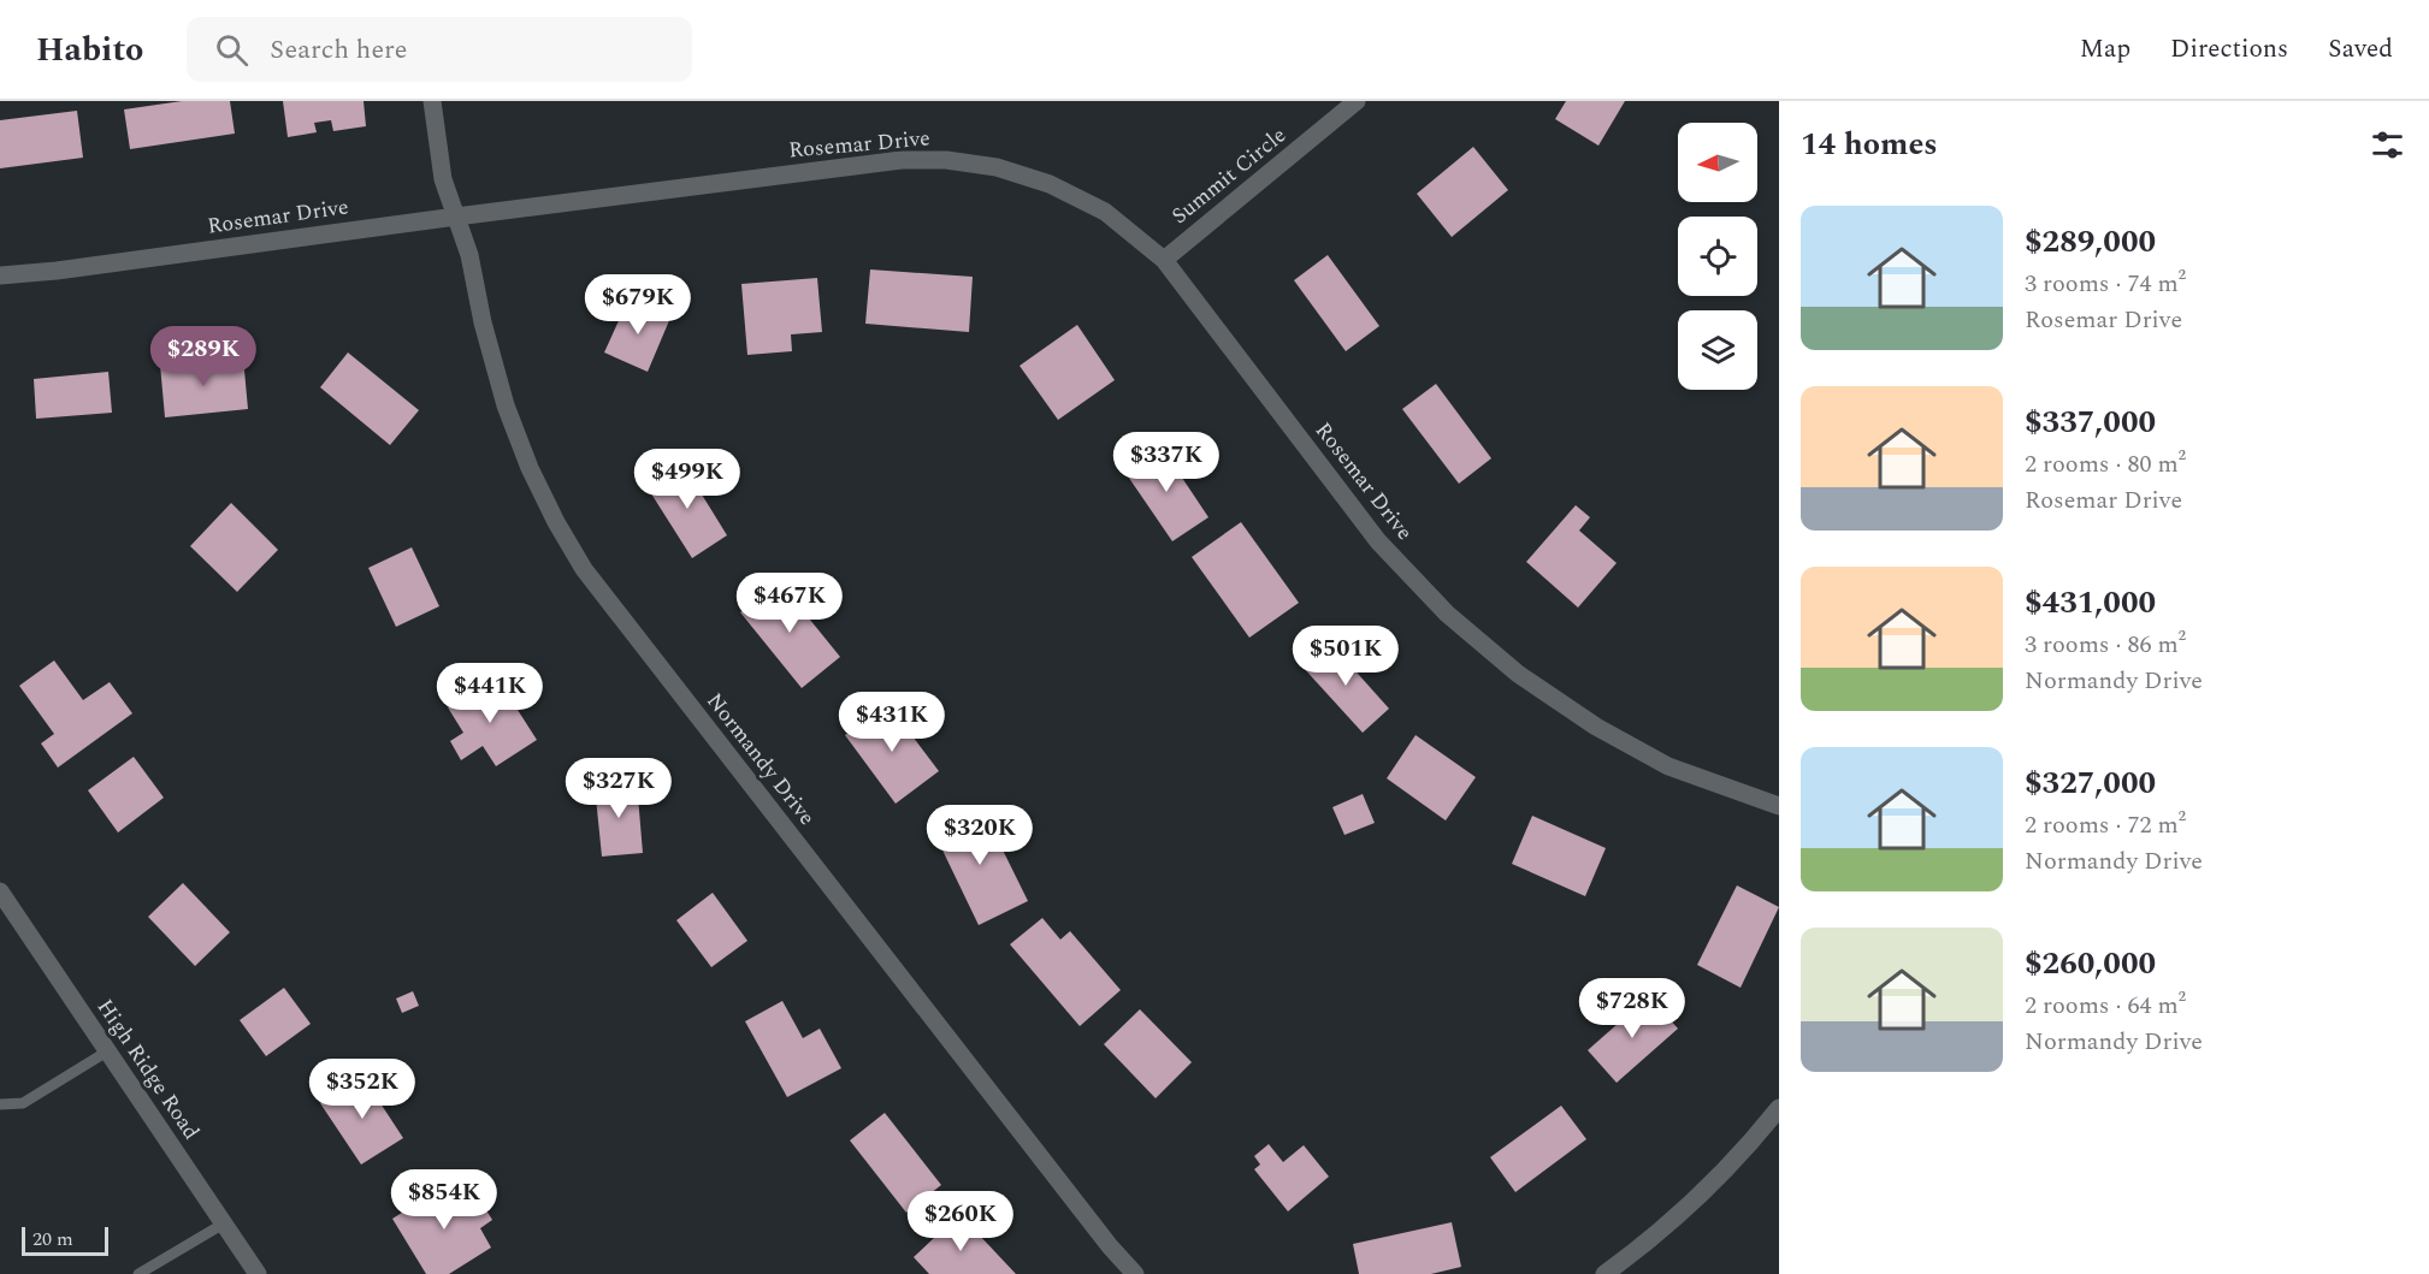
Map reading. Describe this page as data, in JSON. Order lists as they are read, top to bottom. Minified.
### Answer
{"streets":{"street":["Rosemar Drive","Summit Circle","Normandy Drive","High Ridge Road"]},"crossings":[["Rosemar Drive","Summit Circle"],["Rosemar Drive","Normandy Drive"]],"scale_bar":"20 m","north":"left","page":{"header":"Habito","search":"Search here","nav":["Map","Directions","Saved"],"heading":"14 homes","list":[{"name":"$289,000","note":"3 rooms · 74 m² · Rosemar Drive"},{"name":"$337,000","note":"2 rooms · 80 m² · Rosemar Drive"},{"name":"$431,000","note":"3 rooms · 86 m² · Normandy Drive"},{"name":"$327,000","note":"2 rooms · 72 m² · Normandy Drive"},{"name":"$260,000","note":"2 rooms · 64 m² · Normandy Drive"}],"price":["$679K","$289K","$337K","$499K","$467K","$501K","$441K","$431K","$327K","$320K","$728K","$352K","$854K","$260K"],"scale":"20 m"}}
